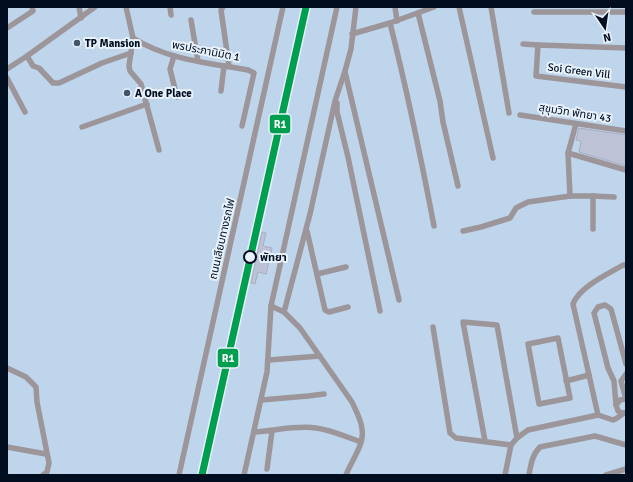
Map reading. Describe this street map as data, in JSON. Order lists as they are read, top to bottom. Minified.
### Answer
{"streets":{"street":["พรประภานิมิต 1","Soi Green Vill","สุขุมวิท พัทยา 43","ถนนเลียบทางรถไฟ"]},"places":["TP Mansion","A One Place","พัทยา"],"lines":["transit line R1"],"north":"bottom"}
